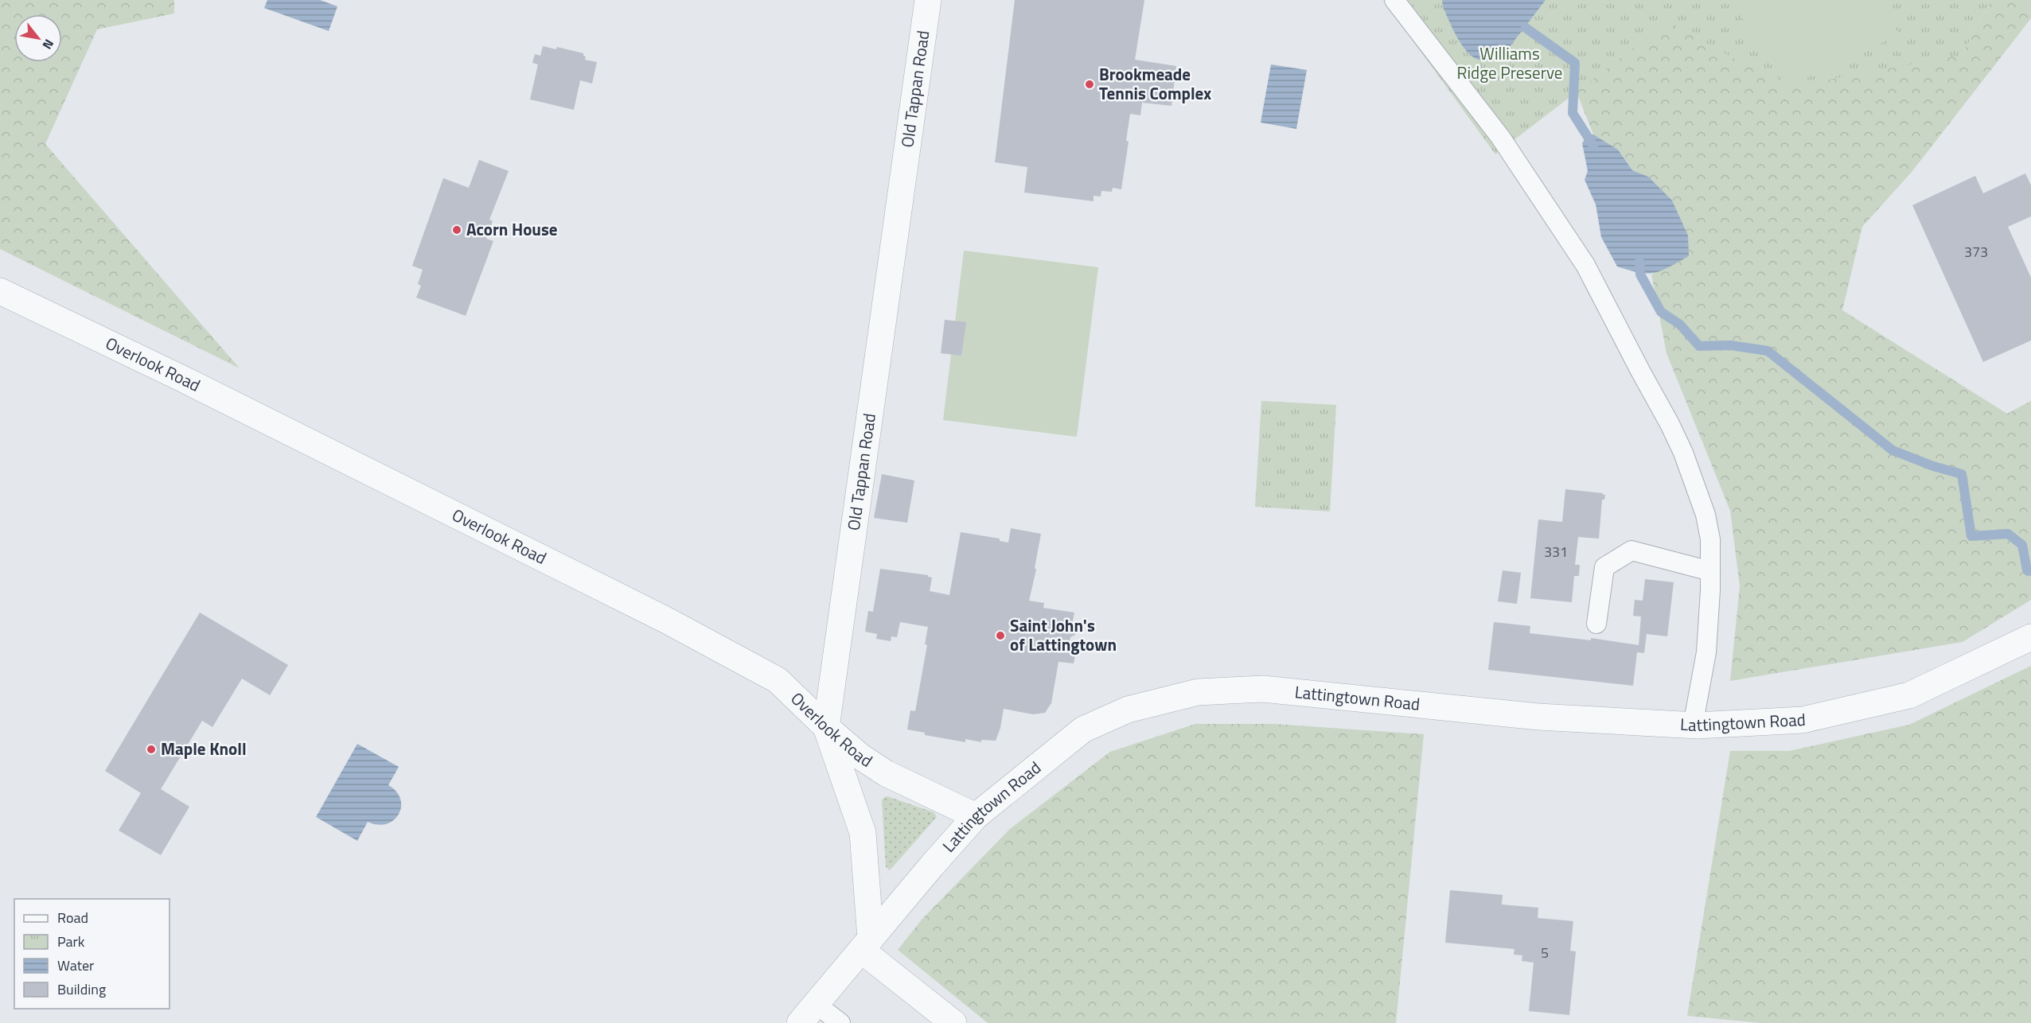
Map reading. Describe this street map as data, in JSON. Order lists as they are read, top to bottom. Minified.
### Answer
{"streets":{"street":["Old Tappan Road","Overlook Road","Lattingtown Road"]},"crossings":[["Old Tappan Road","Overlook Road"],["Old Tappan Road","Lattingtown Road"],["Overlook Road","Lattingtown Road"]],"parks":["Williams Ridge Preserve"],"places":["Brookmeade Tennis Complex","Acorn House","Saint John's of Lattingtown","Maple Knoll"],"house_numbers":["373","331","5"],"legend":["Road","Park","Water","Building"],"north":"bottom right"}
